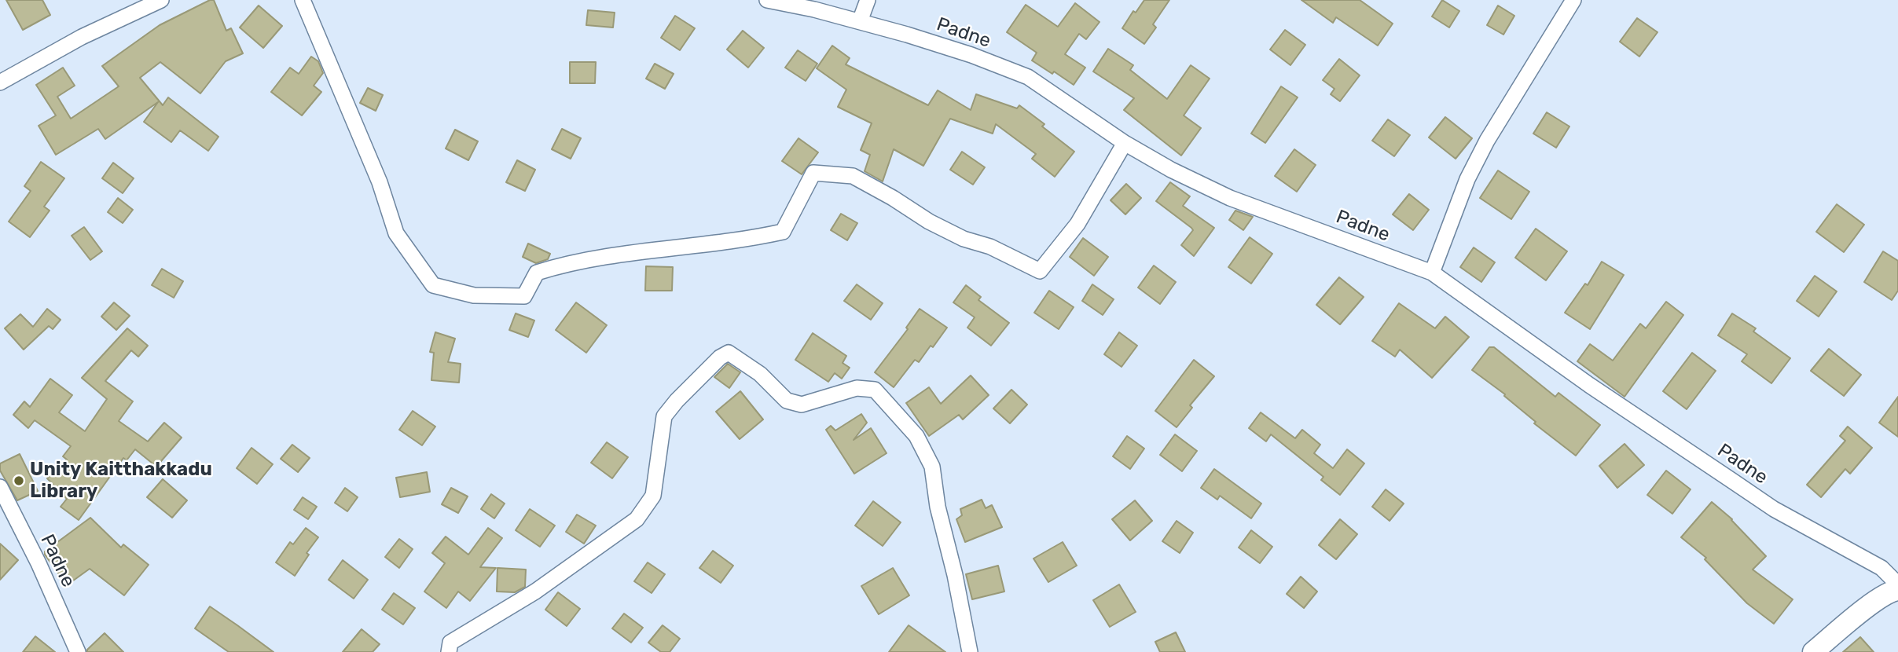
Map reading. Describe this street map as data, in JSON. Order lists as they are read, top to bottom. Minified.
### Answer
{"streets":{"street":["Padne"]},"places":["Unity Kaitthakkadu Library"]}
